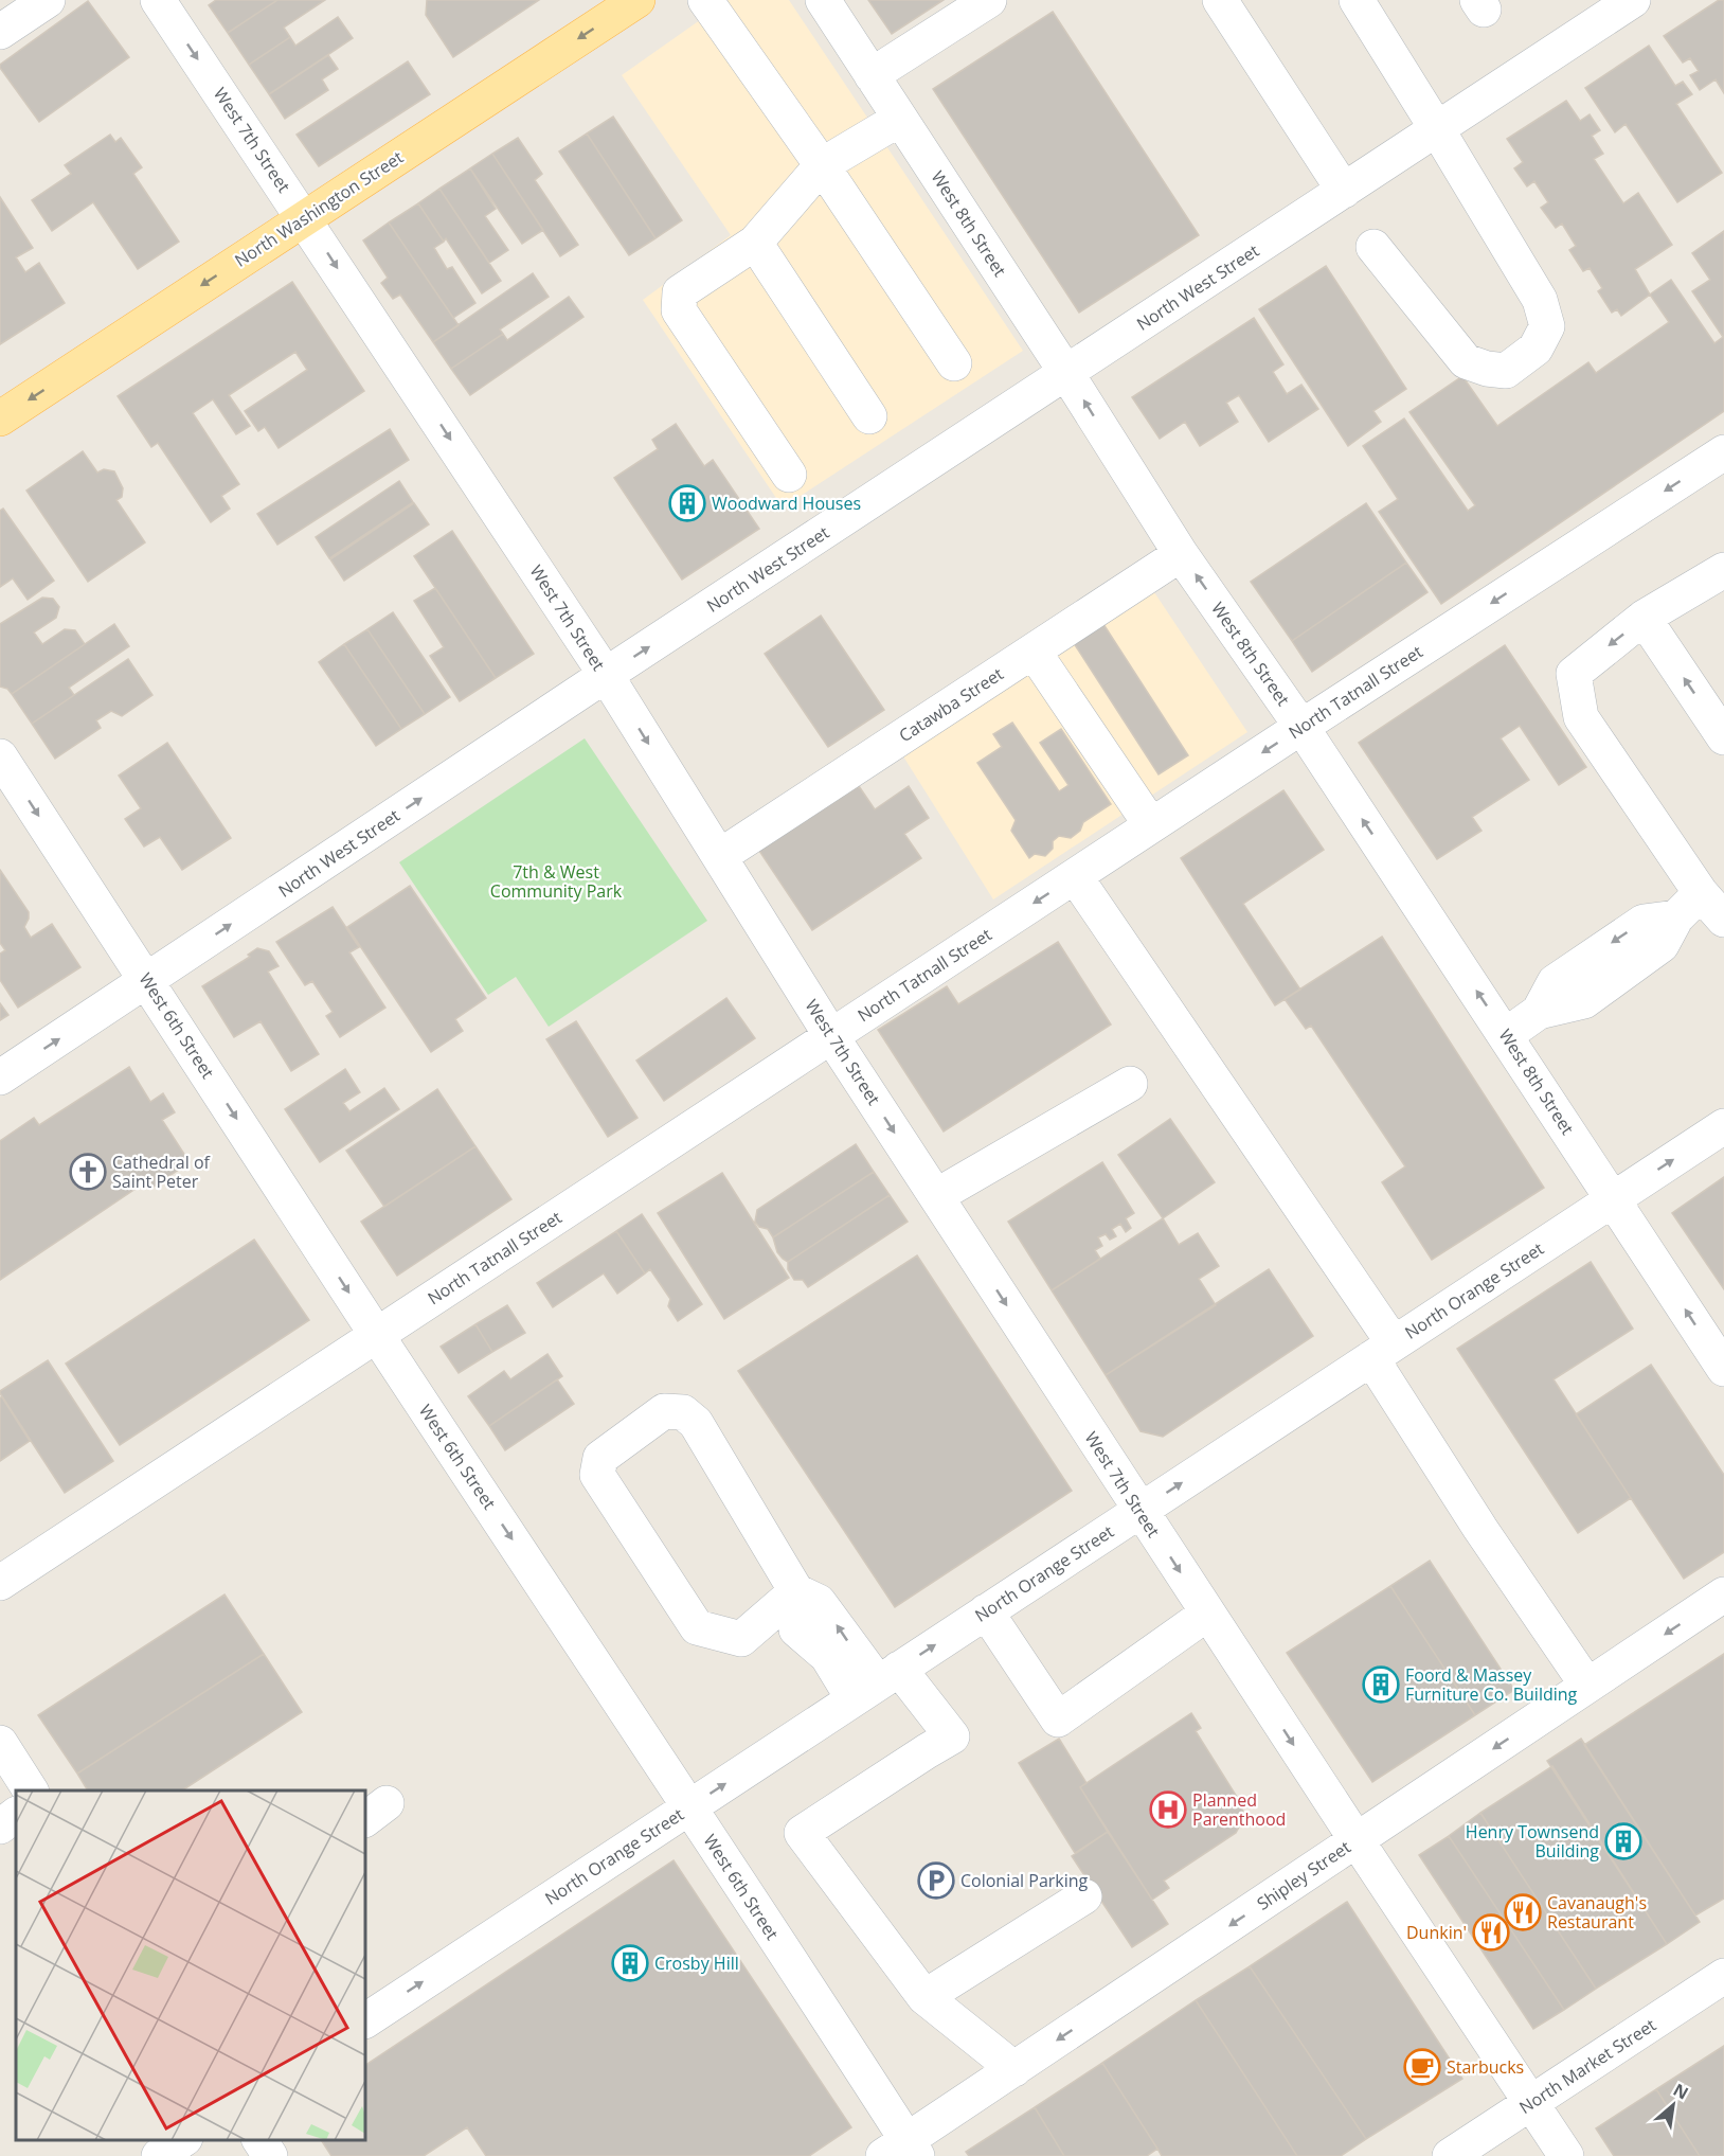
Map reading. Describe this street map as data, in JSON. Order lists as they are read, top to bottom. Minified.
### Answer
{"streets":{"main road":["North Washington Street"],"street":["West 7th Street","West 8th Street","North West Street","North Tatnall Street","Catawba Street","West 6th Street","North Orange Street","Shipley Street","North Market Street"]},"crossings":[["West 7th Street","North Washington Street"],["West 7th Street","North West Street"],["West 7th Street","North Tatnall Street"],["West 7th Street","Catawba Street"],["West 7th Street","North Orange Street"],["West 7th Street","Shipley Street"],["West 7th Street","North Market Street"],["West 8th Street","North West Street"],["West 8th Street","North Tatnall Street"],["West 8th Street","Catawba Street"],["West 8th Street","North Orange Street"],["North West Street","West 6th Street"],["North Tatnall Street","West 6th Street"],["West 6th Street","North Orange Street"],["West 6th Street","Shipley Street"]],"one_way":["North Washington Street","North West Street","West 6th Street","North Orange Street","Shipley Street"],"parks":["7th & West Community Park"],"places":{"building":["Woodward Houses","Foord & Massey Furniture Co. Building","Henry Townsend Building","Crosby Hill"],"church":["Cathedral of Saint Peter"],"hospital":["Planned Parenthood"],"parking":["Colonial Parking"],"restaurant":["Cavanaugh's Restaurant","Dunkin'"],"cafe":["Starbucks"]},"north":"top right"}
